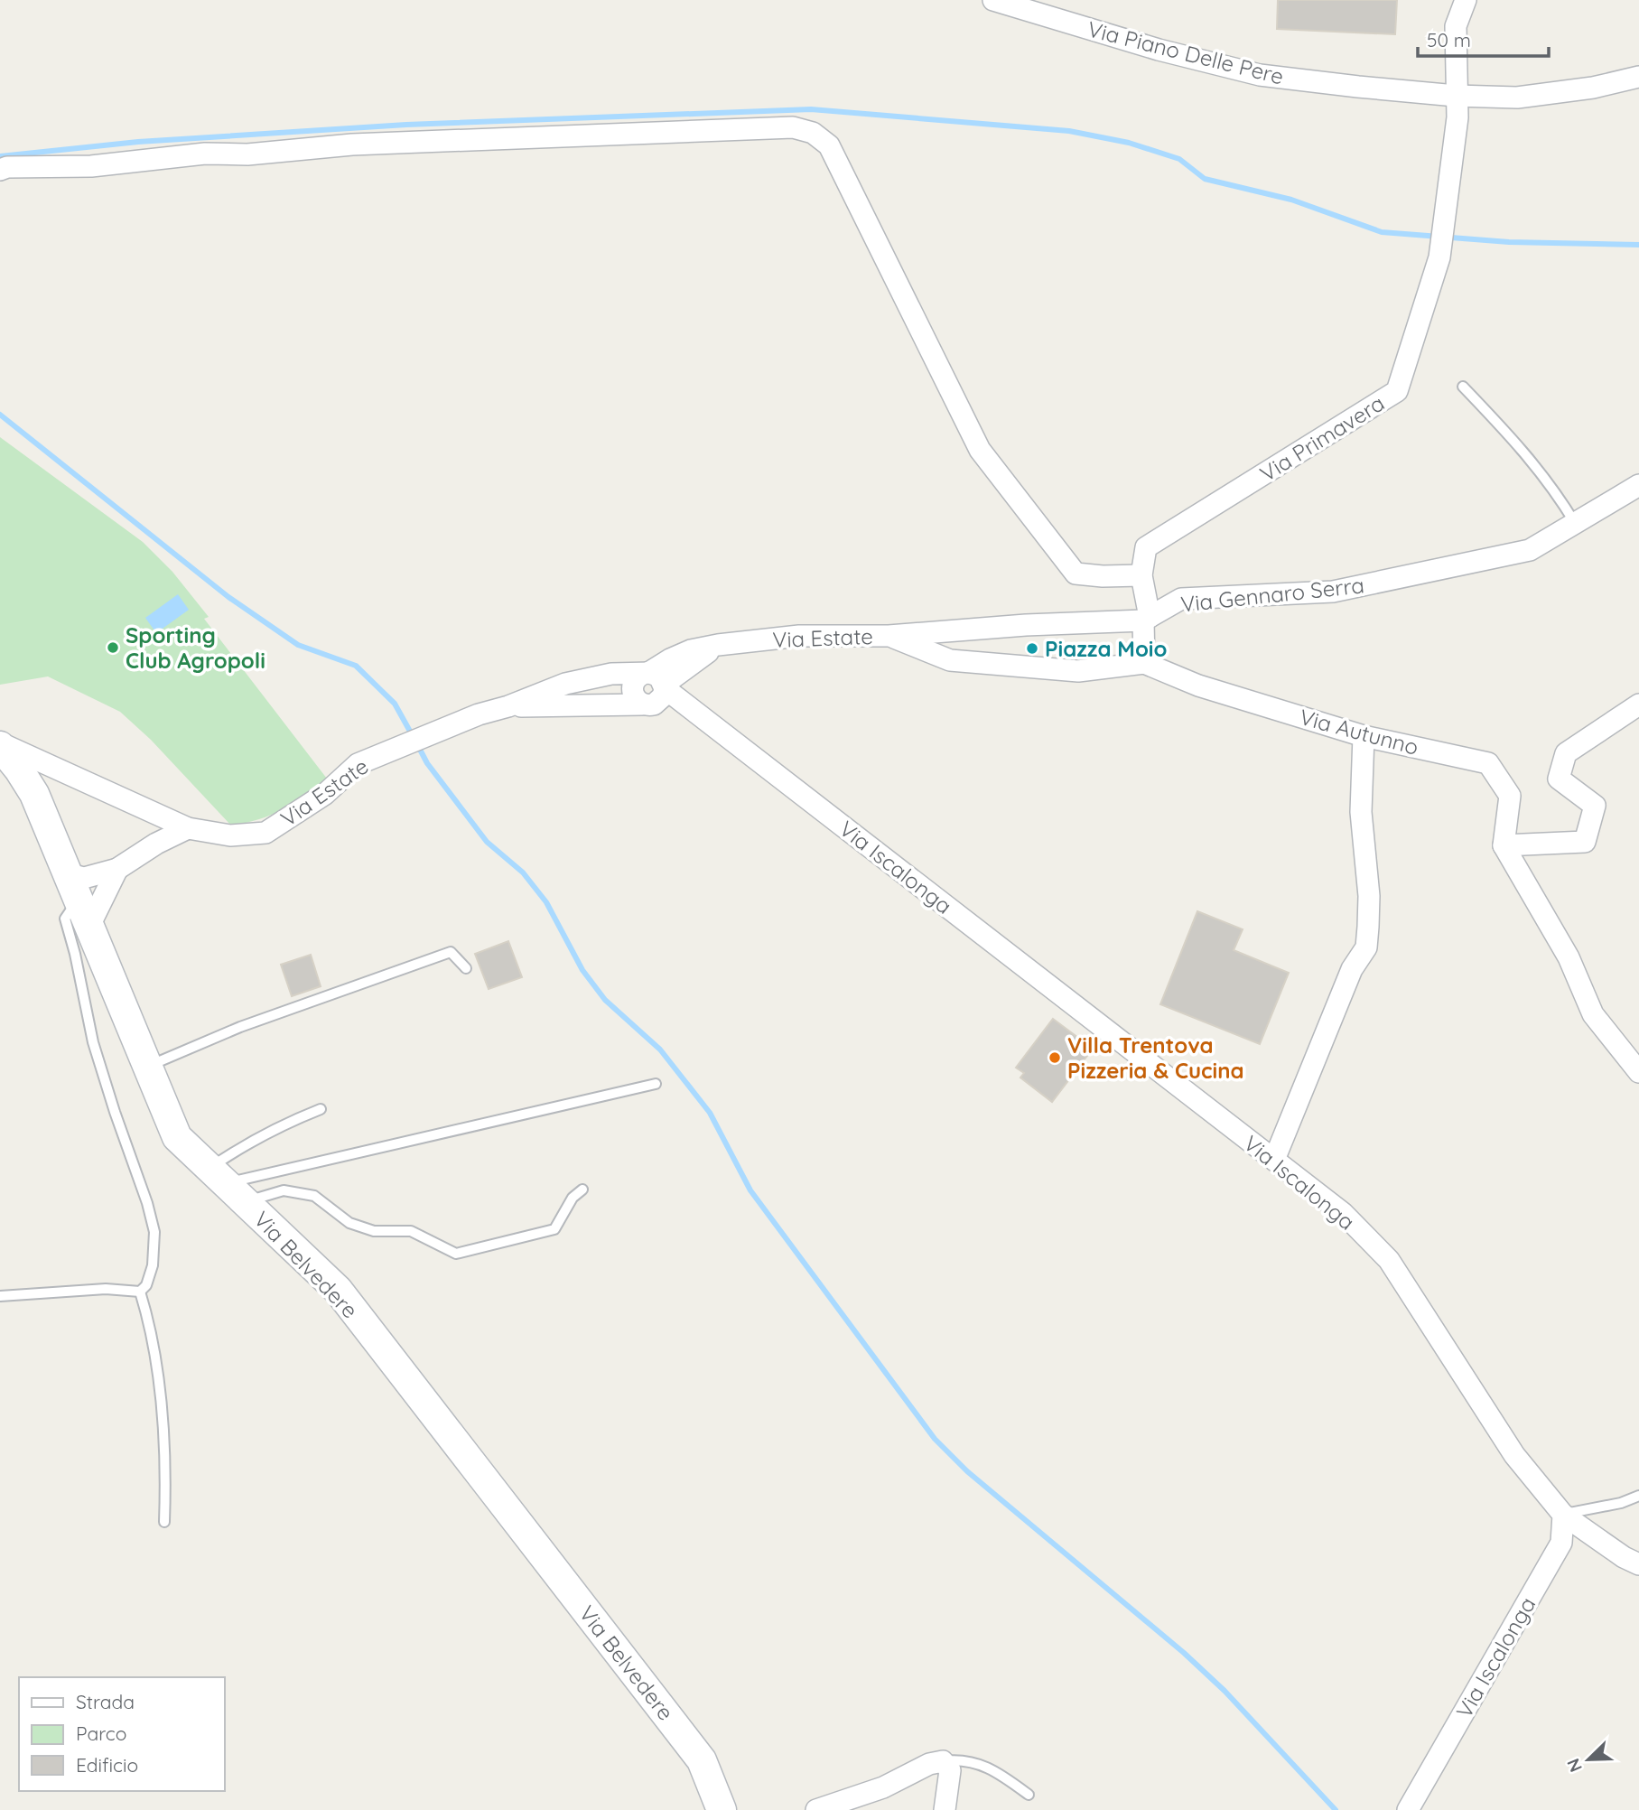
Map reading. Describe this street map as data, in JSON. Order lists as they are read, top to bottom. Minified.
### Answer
{"streets":{"street":["Via Piano Delle Pere","Via Primavera","Via Gennaro Serra","Via Estate","Via Autunno","Via Iscalonga","Via Belvedere"]},"crossings":[["Via Piano Delle Pere","Via Primavera"],["Via Primavera","Via Gennaro Serra"],["Via Gennaro Serra","Via Estate"],["Via Gennaro Serra","Via Autunno"],["Via Estate","Via Autunno"],["Via Estate","Via Iscalonga"],["Via Estate","Via Belvedere"]],"places":["Sporting Club Agropoli","Piazza Moio","Villa Trentova Pizzeria & Cucina"],"legend":["Strada","Parco","Edificio"],"scale_bar":"50 m","north":"bottom left"}
